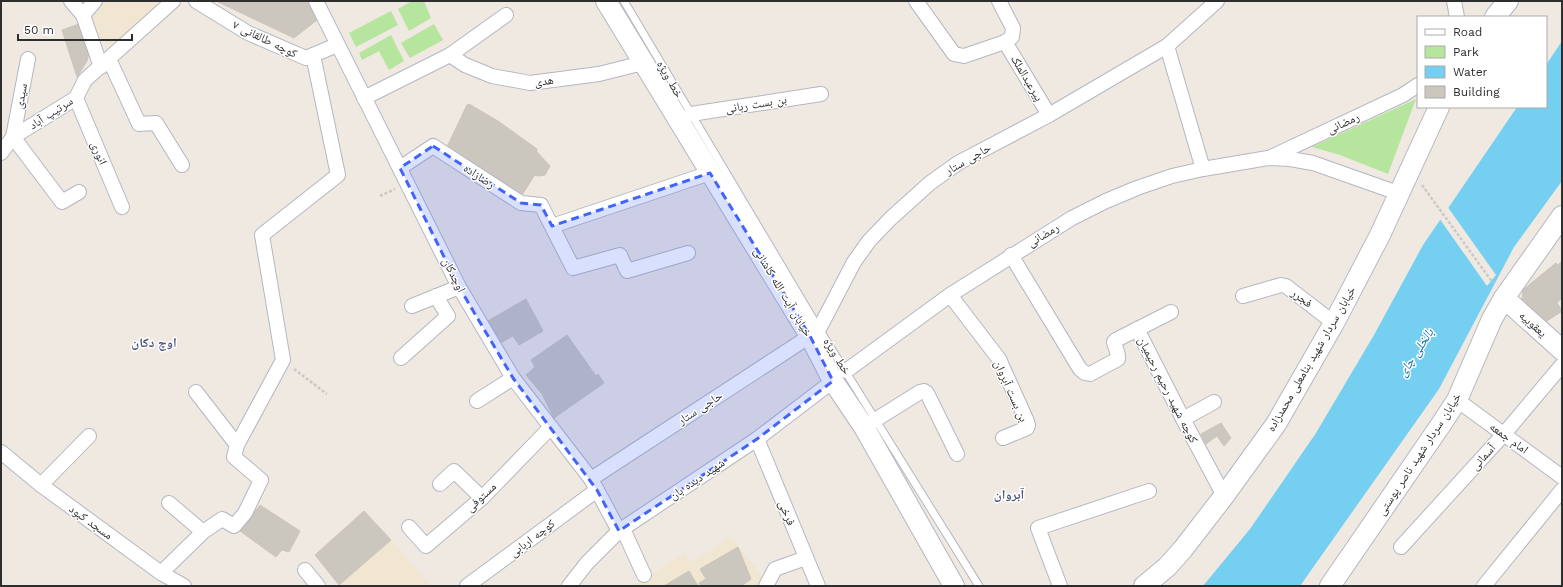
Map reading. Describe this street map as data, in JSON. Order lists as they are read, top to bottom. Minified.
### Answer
{"streets":{"main road":["خیابان آیت الله کاشانی","یعقوبیه","خیابان سردار شهید بنامعلی محمدزاده","خیابان سردار شهید ناصر پوستی"],"street":["کوچه طالقانی ۷","پیرعبدالملک","هدی","سیدی","بن بست ربانی","سرتیپ آباد","رمضانی","انوری","حاجی ستار","رضازاده","اوچدکان","فجرر","کوچه شهید رحیم رحیمیان","بن بست آبروان","امام جمعه","آسمانی","شهید دیده بان","مستوفی","فرخی","مسجد کبود","کوچه اربابی"],"lane":["خط ویژه"]},"crossings":[["کوچه طالقانی ۷","اوچدکان"],["پیرعبدالملک","حاجی ستار"],["خط ویژه","بن بست ربانی"],["خط ویژه","حاجی ستار"],["خط ویژه","خیابان آیت الله کاشانی"],["هدی","خیابان آیت الله کاشانی"],["سیدی","سرتیپ آباد"],["سرتیپ آباد","انوری"],["رمضانی","خیابان آیت الله کاشانی"],["رمضانی","خیابان سردار شهید بنامعلی محمدزاده"],["رمضانی","کوچه شهید رحیم رحیمیان"],["رمضانی","بن بست آبروان"],["رمضانی","شهید دیده بان"],["حاجی ستار","اوچدکان"],["حاجی ستار","خیابان آیت الله کاشانی"],["حاجی ستار","کوچه اربابی"],["رضازاده","اوچدکان"],["اوچدکان","شهید دیده بان"],["اوچدکان","مستوفی"],["اوچدکان","کوچه اربابی"],["خیابان آیت الله کاشانی","شهید دیده بان"],["فجرر","خیابان سردار شهید بنامعلی محمدزاده"],["یعقوبیه","خیابان سردار شهید ناصر پوستی"],["خیابان سردار شهید بنامعلی محمدزاده","کوچه شهید رحیم رحیمیان"],["امام جمعه","خیابان سردار شهید ناصر پوستی"],["امام جمعه","آسمانی"],["شهید دیده بان","فرخی"]],"districts":["اوچ دکان","آبروان"],"water":["بالخلی چای"],"legend":["Road","Park","Water","Building"],"scale_bar":"50 m"}
